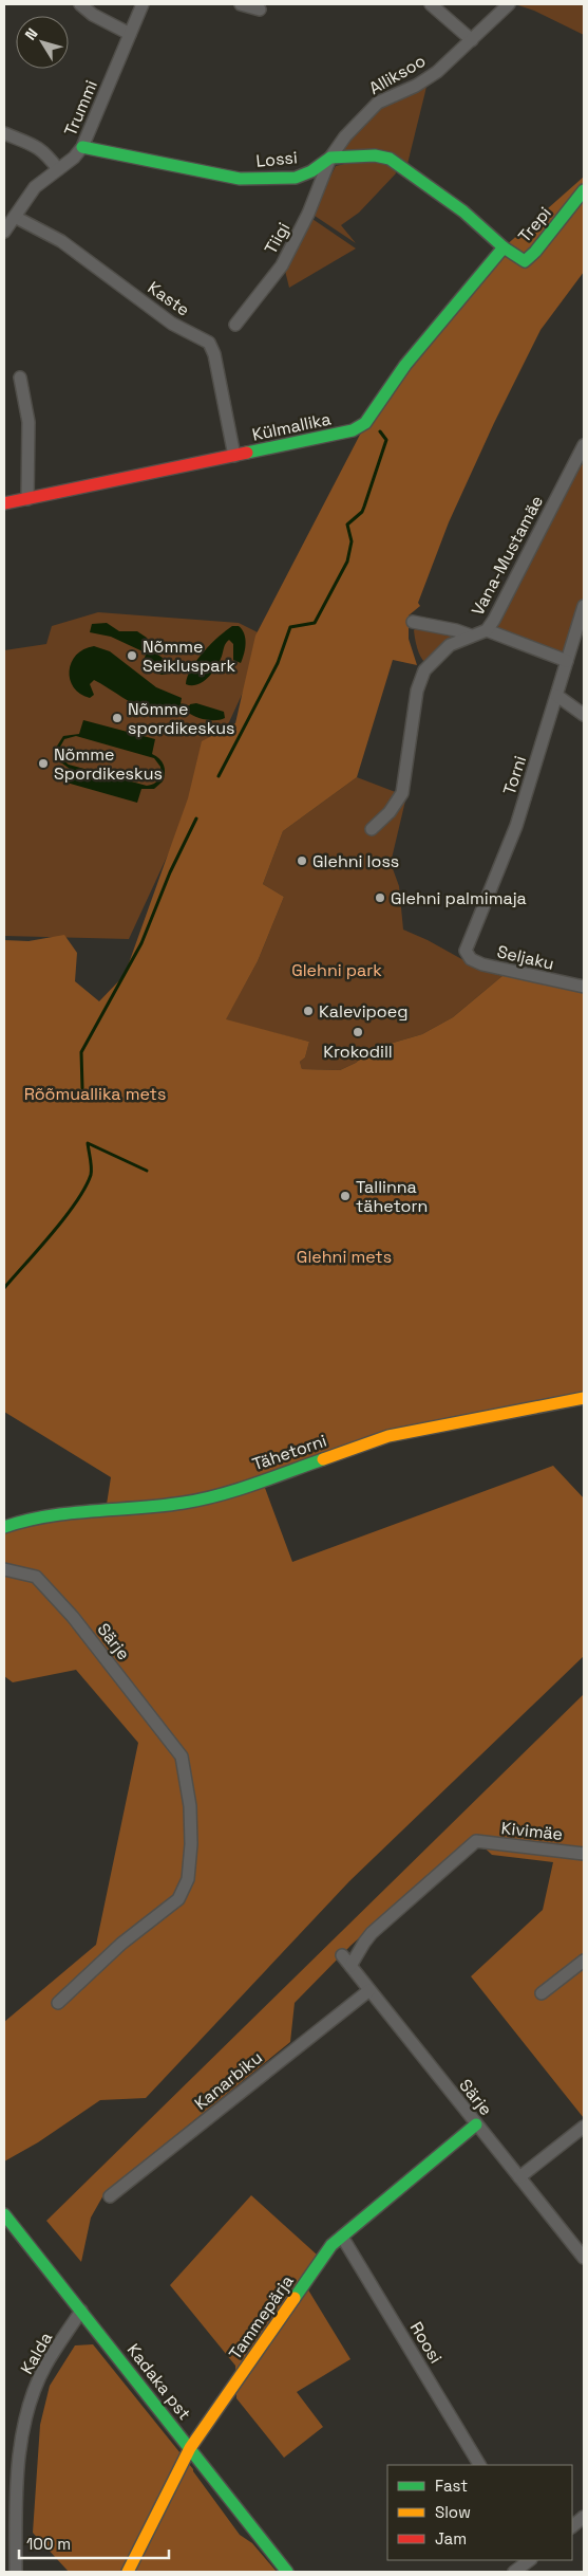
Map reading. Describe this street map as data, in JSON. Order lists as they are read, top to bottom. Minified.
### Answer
{"streets":{"street":["Alliksoo","Trummi","Lossi","Trepi","Tiigi","Kaste","Külmallika","Vana-Mustamäe","Torni","Seljaku","Tähetorni","Särje","Kivimäe","Kanarbiku","Tammepärja","Roosi","Kalda","Kadaka pst"]},"crossings":[["Alliksoo","Lossi"],["Alliksoo","Tiigi"],["Trummi","Lossi"],["Trummi","Kaste"],["Lossi","Tiigi"],["Trepi","Külmallika"],["Kaste","Külmallika"],["Torni","Seljaku"],["Särje","Kivimäe"],["Särje","Kanarbiku"],["Särje","Tammepärja"],["Tammepärja","Roosi"],["Tammepärja","Kadaka pst"],["Kalda","Kadaka pst"]],"parks":["Glehni park","Rõõmuallika mets","Glehni mets"],"places":["Nõmme Seikluspark","Nõmme spordikeskus","Nõmme Spordikeskus","Glehni loss","Glehni palmimaja","Kalevipoeg","Krokodill","Tallinna tähetorn"],"legend":["Fast","Slow","Jam"],"scale_bar":"100 m","north":"top left"}
